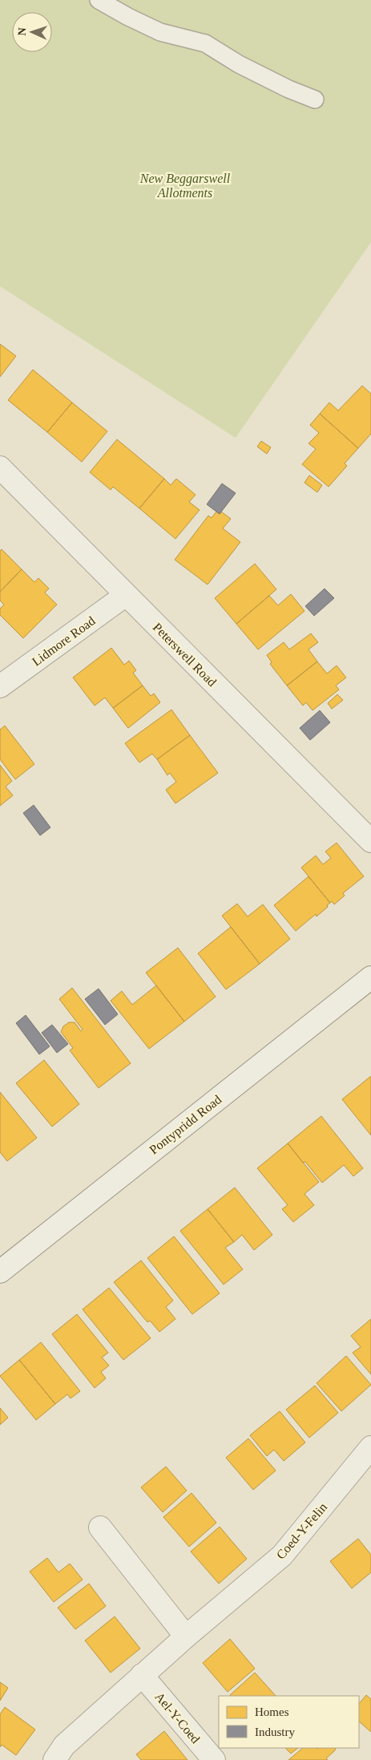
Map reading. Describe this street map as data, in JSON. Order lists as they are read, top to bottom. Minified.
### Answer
{"streets":{"street":["Lidmore Road","Peterswell Road","Pontypridd Road","Coed-Y-Felin","Ael-Y-Coed"]},"crossings":[["Lidmore Road","Peterswell Road"],["Coed-Y-Felin","Ael-Y-Coed"]],"parks":["New Beggarswell Allotments"],"legend":["Homes","Industry"],"north":"left"}
